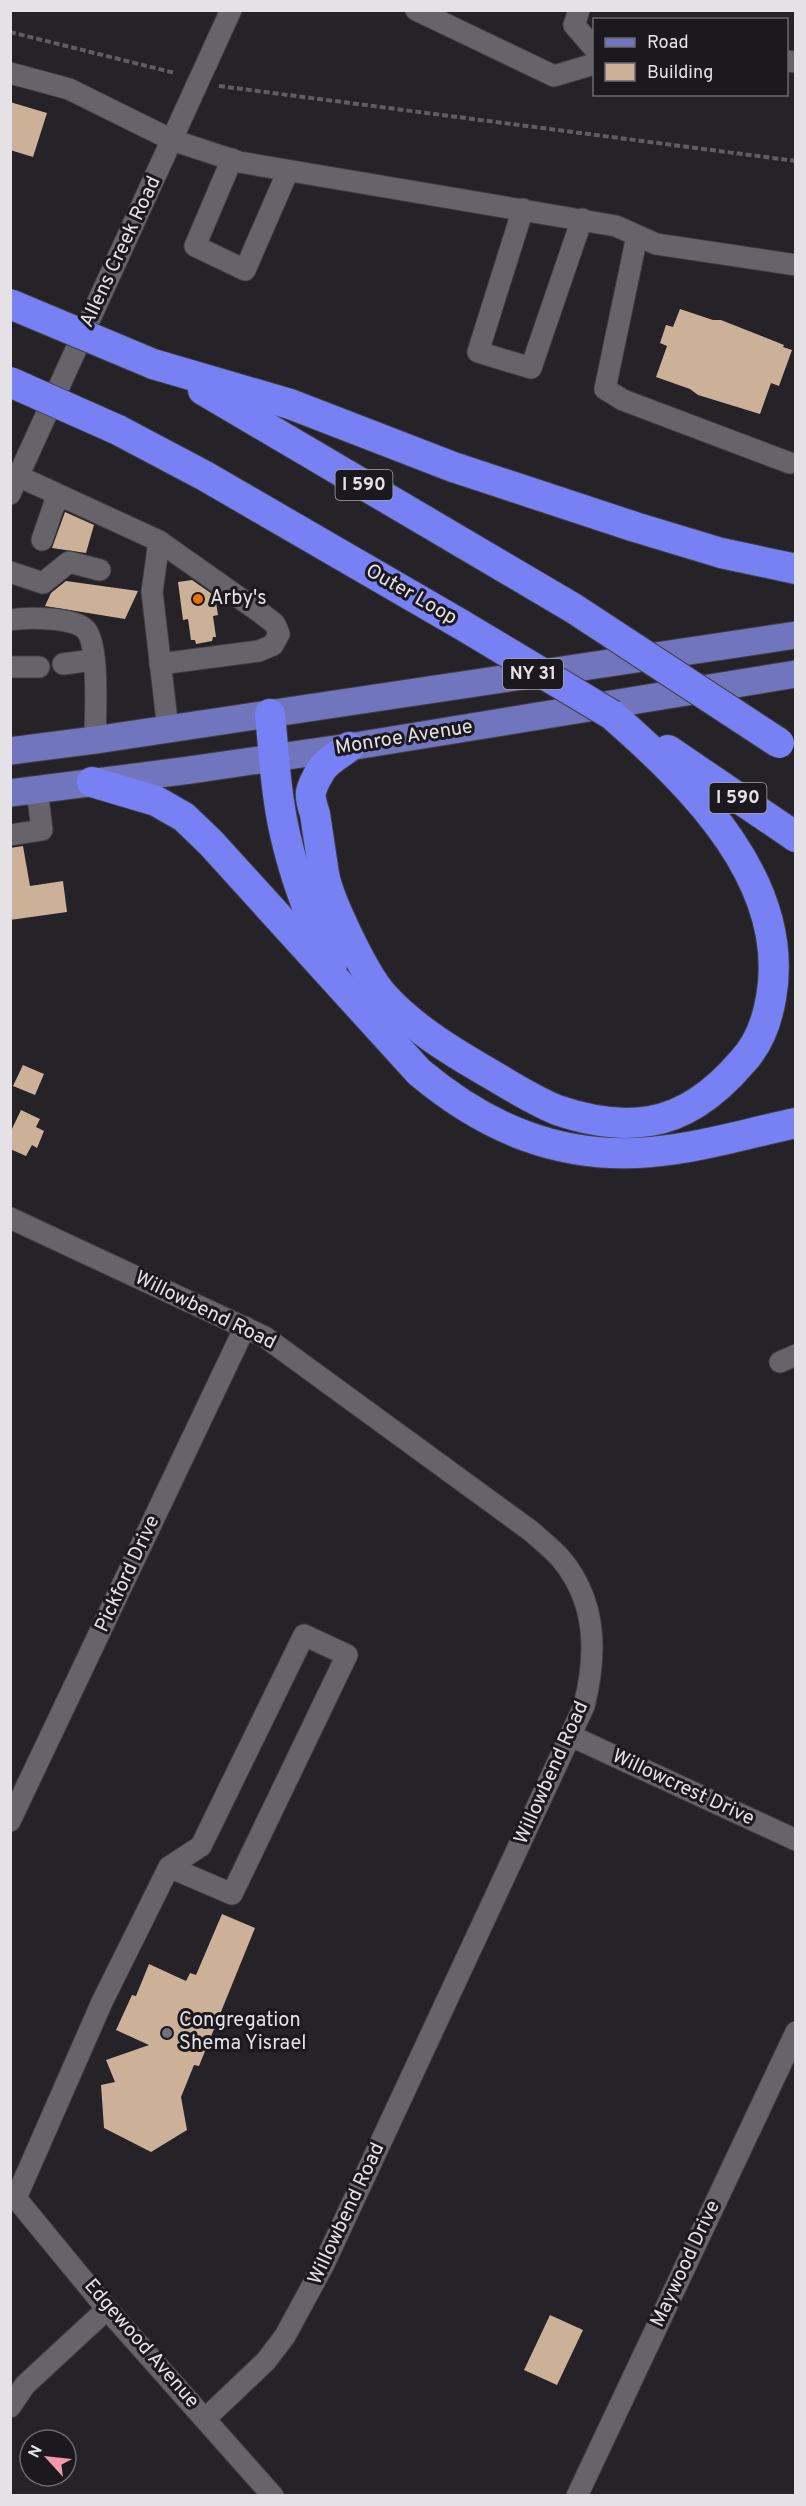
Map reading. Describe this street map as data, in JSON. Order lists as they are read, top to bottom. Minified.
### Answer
{"streets":{"highway":["I 590","Outer Loop"],"main road":["NY 31","Monroe Avenue"],"street":["Allens Creek Road","Willowbend Road","Pickford Drive","Willowcrest Drive","Maywood Drive","Edgewood Avenue"]},"crossings":[["I 590","Outer Loop"],["Willowbend Road","Pickford Drive"],["Willowbend Road","Willowcrest Drive"],["Willowbend Road","Edgewood Avenue"]],"places":["Arby's","Congregation Shema Yisrael"],"legend":["Road","Building"],"north":"top left"}
